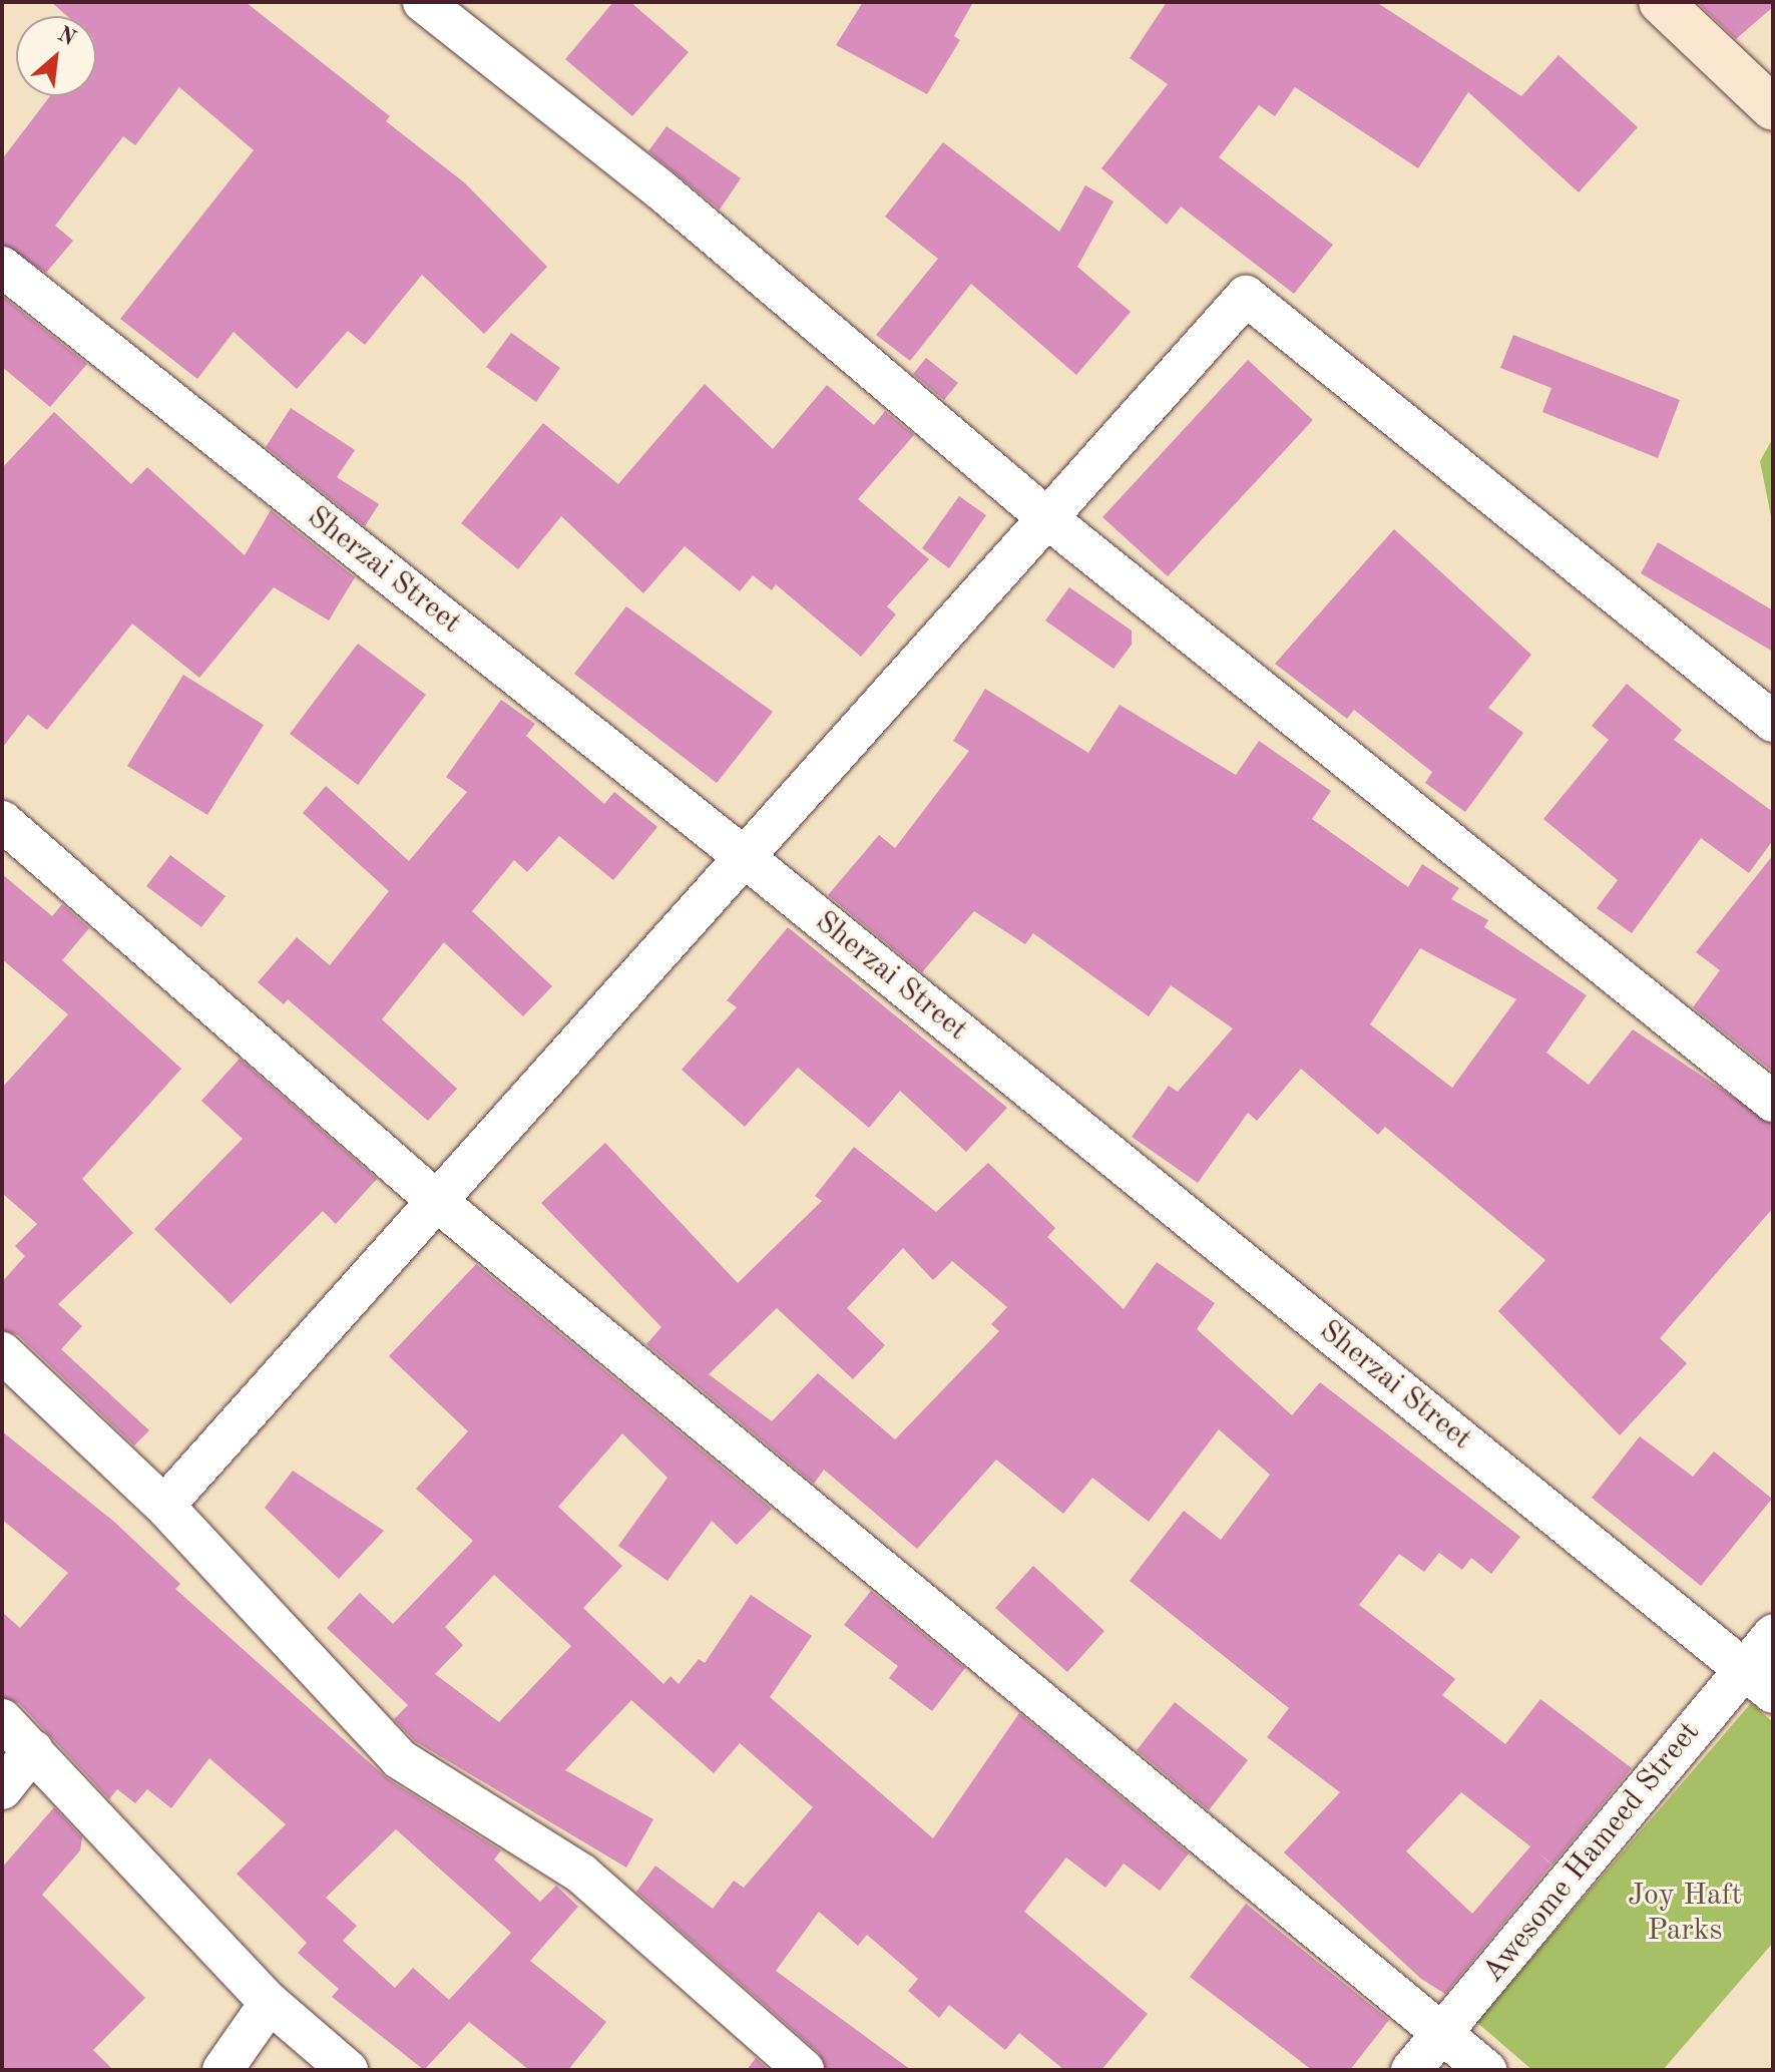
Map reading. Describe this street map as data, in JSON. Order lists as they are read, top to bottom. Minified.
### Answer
{"streets":{"street":["Sherzai Street","Awesome Hameed Street"]},"crossings":[["Sherzai Street","Awesome Hameed Street"]],"parks":["Joy Haft Parks"],"north":"top right"}
